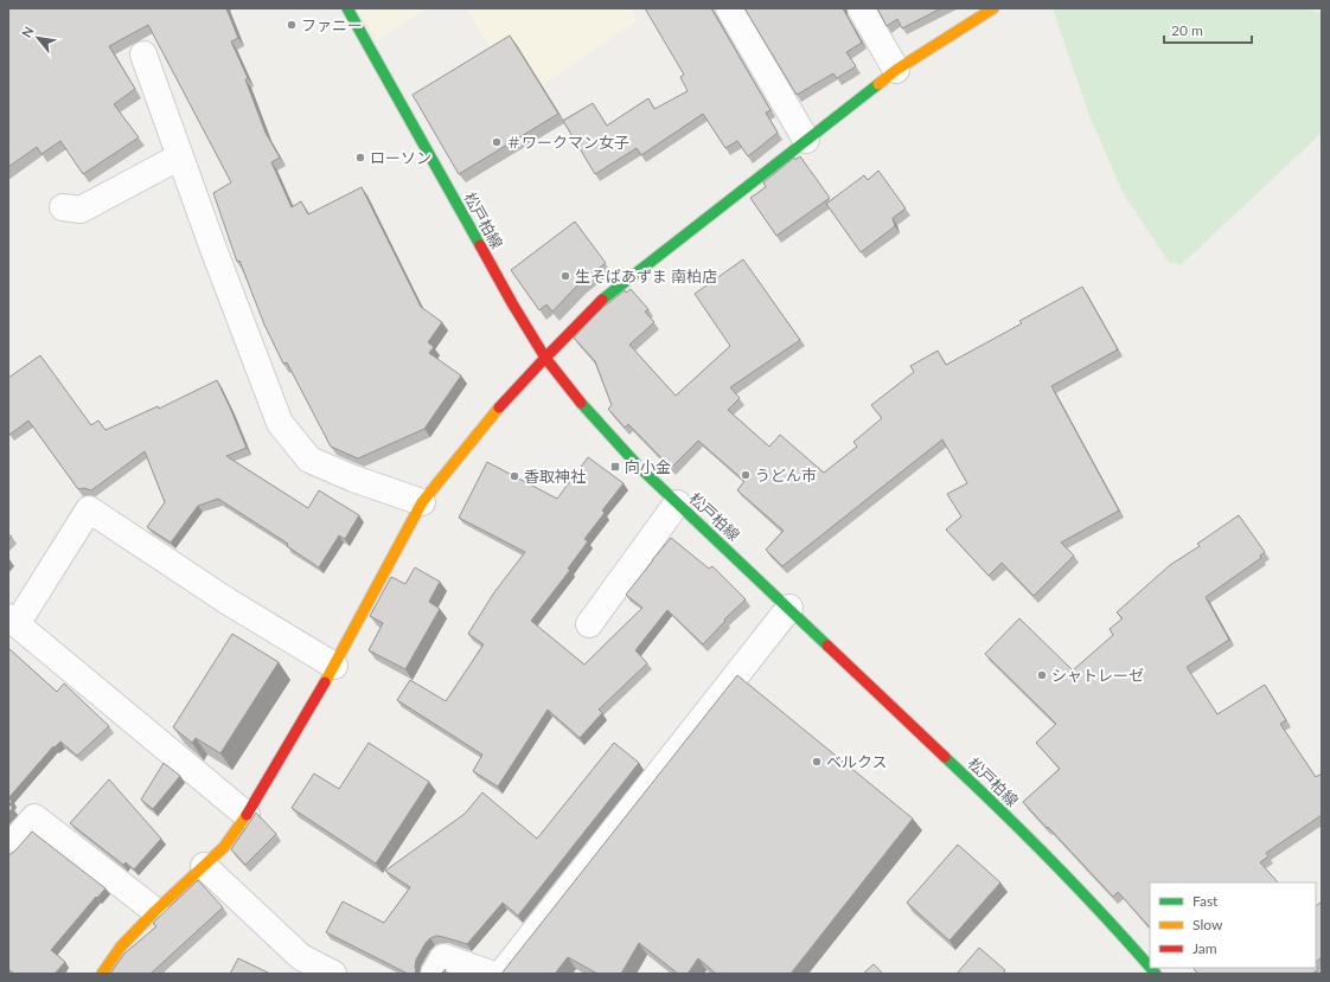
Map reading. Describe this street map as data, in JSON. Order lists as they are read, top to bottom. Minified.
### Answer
{"streets":{"street":["松戸柏線"]},"places":{"other":["ファニー","＃ワークマン女子","ローソン","生そばあずま 南柏店","うどん市","香取神社","シャトレーゼ","ベルクス"],"transit":["向小金"]},"legend":["Fast","Slow","Jam"],"scale_bar":"20 m","north":"top left"}
